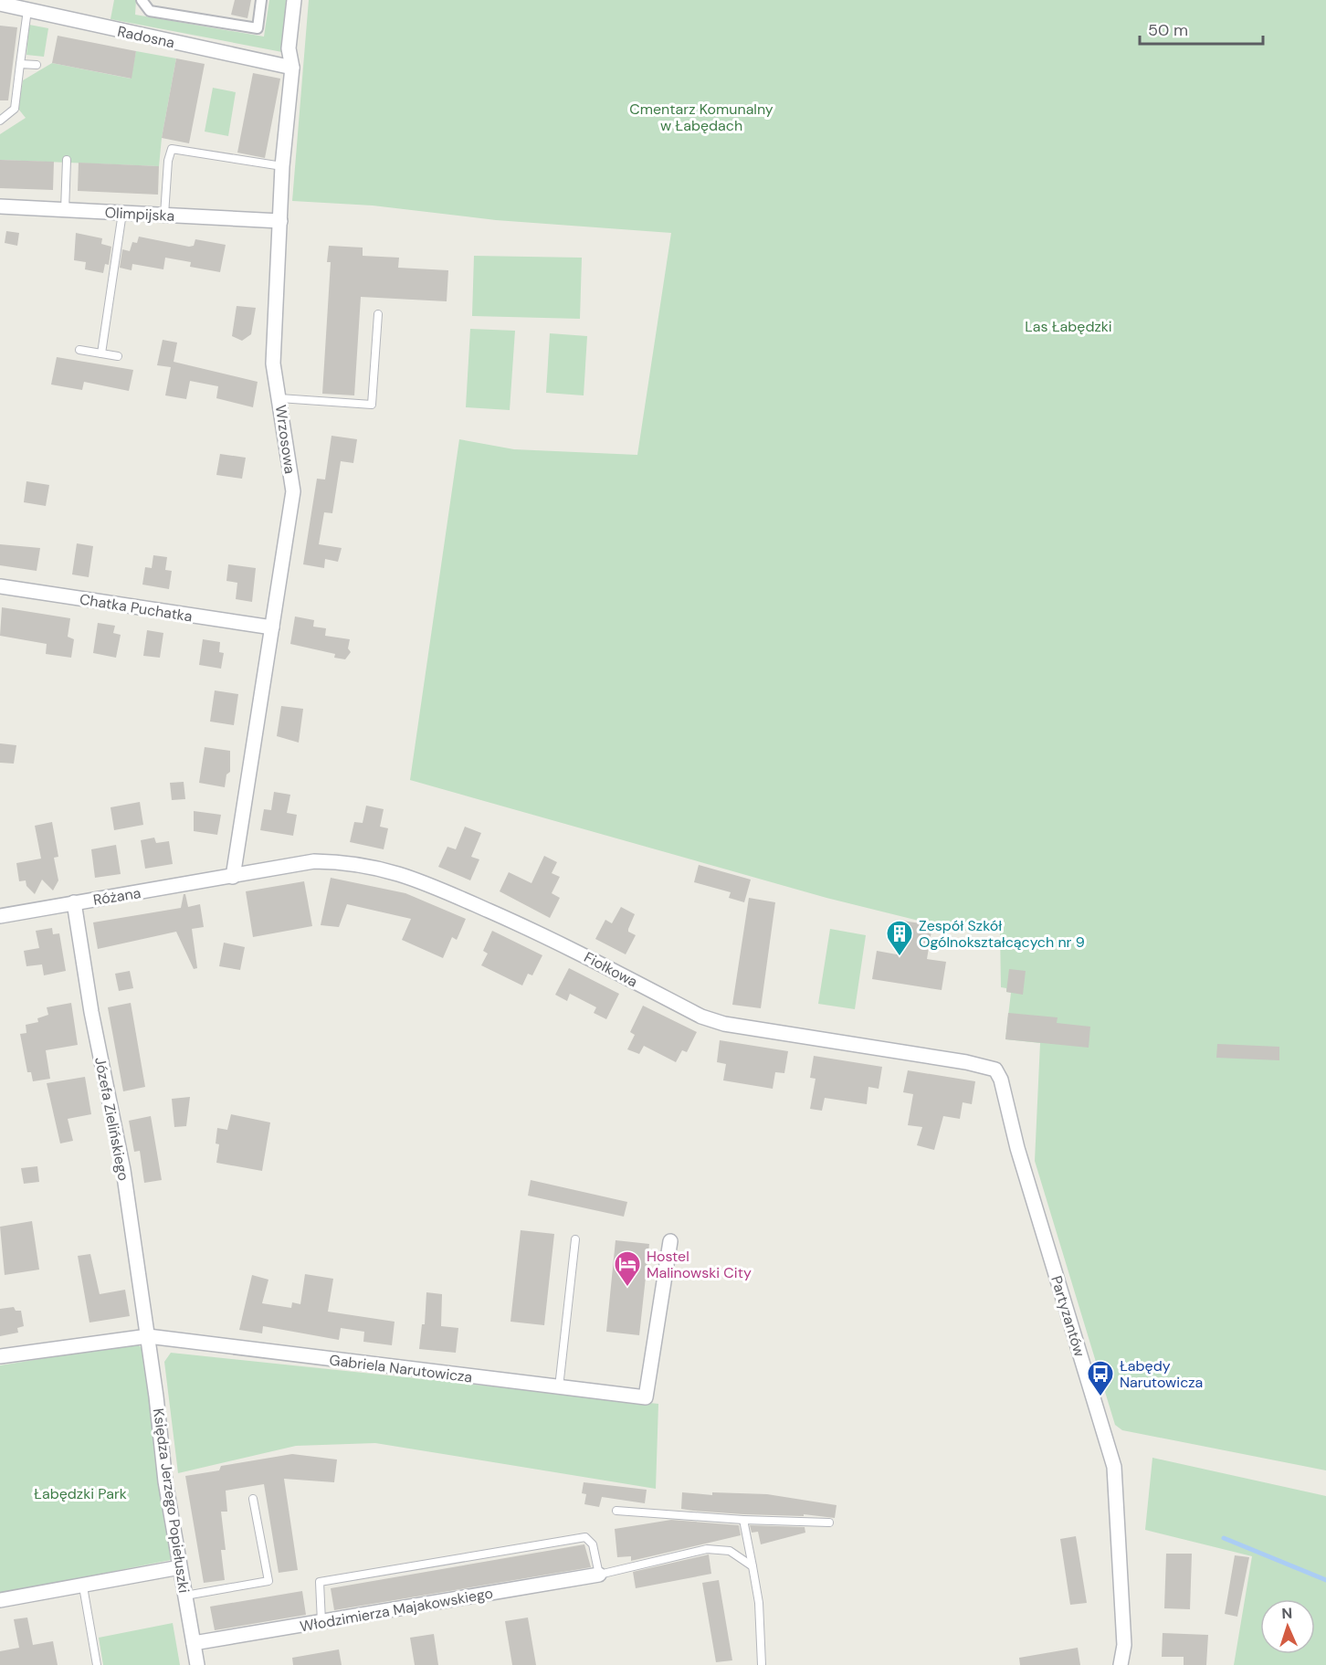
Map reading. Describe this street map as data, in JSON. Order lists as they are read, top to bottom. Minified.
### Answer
{"streets":{"street":["Radosna","Olimpijska","Wrzosowa","Chatka Puchatka","Różana","Fiołkowa","Józefa Zielińskiego","Partyzantów","Gabriela Narutowicza","Księdza Jerzego Popiełuszki","Włodzimierza Majakowskiego"]},"crossings":[["Radosna","Wrzosowa"],["Olimpijska","Wrzosowa"],["Wrzosowa","Chatka Puchatka"],["Wrzosowa","Różana"],["Wrzosowa","Fiołkowa"],["Różana","Fiołkowa"],["Różana","Józefa Zielińskiego"],["Fiołkowa","Partyzantów"],["Józefa Zielińskiego","Gabriela Narutowicza"],["Józefa Zielińskiego","Księdza Jerzego Popiełuszki"],["Gabriela Narutowicza","Księdza Jerzego Popiełuszki"],["Księdza Jerzego Popiełuszki","Włodzimierza Majakowskiego"]],"parks":["Cmentarz Komunalny w Łabędach","Las Łabędzki","Łabędzki Park"],"places":{"building":["Zespół Szkół Ogólnokształcących nr 9"],"hotel":["Hostel Malinowski City"],"bus stop":["Łabędy Narutowicza"]},"scale_bar":"50 m","north":"top"}
